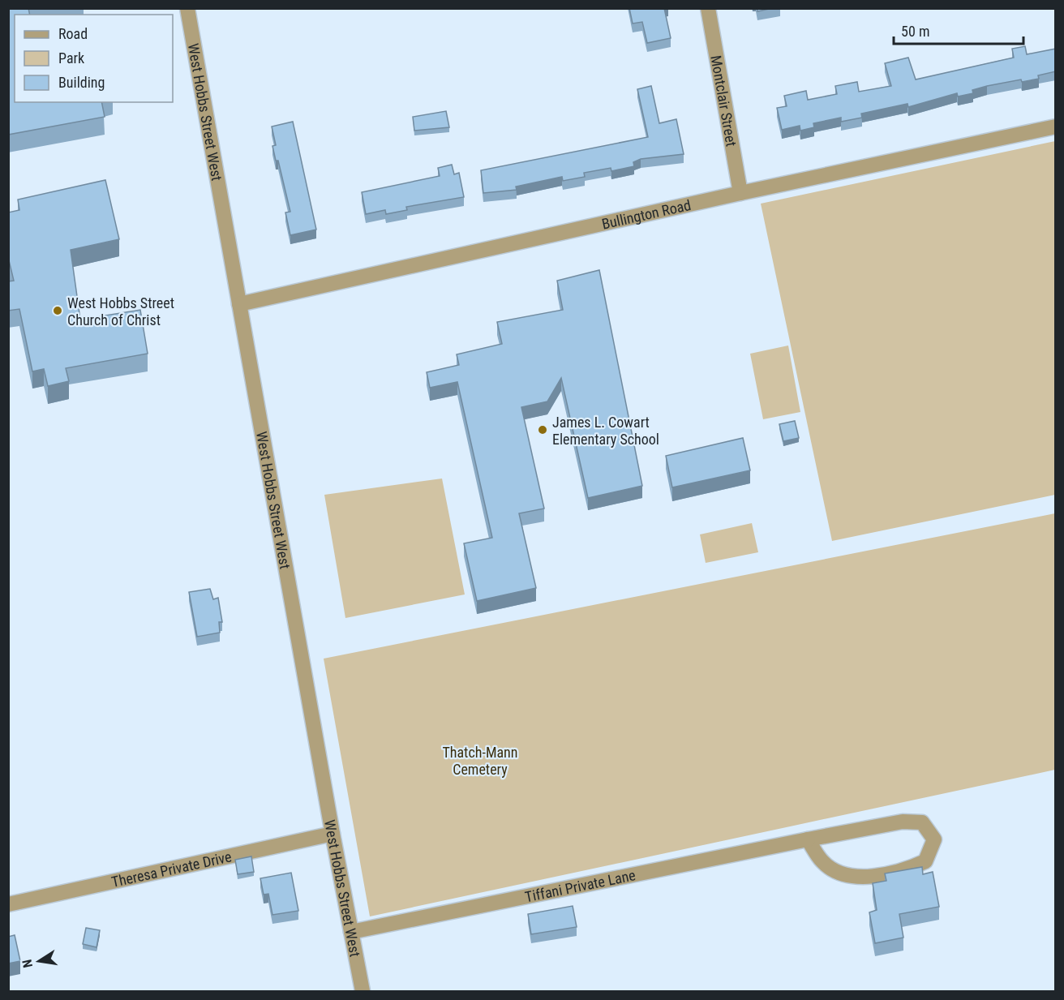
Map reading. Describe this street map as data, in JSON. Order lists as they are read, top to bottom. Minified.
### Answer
{"streets":{"street":["Montclair Street","West Hobbs Street West","Bullington Road","Theresa Private Drive","Tiffani Private Lane"]},"crossings":[["Montclair Street","Bullington Road"],["West Hobbs Street West","Bullington Road"],["West Hobbs Street West","Theresa Private Drive"],["West Hobbs Street West","Tiffani Private Lane"]],"parks":["Thatch-Mann Cemetery"],"places":["West Hobbs Street Church of Christ","James L. Cowart Elementary School"],"legend":["Road","Park","Building"],"scale_bar":"50 m","north":"left"}
